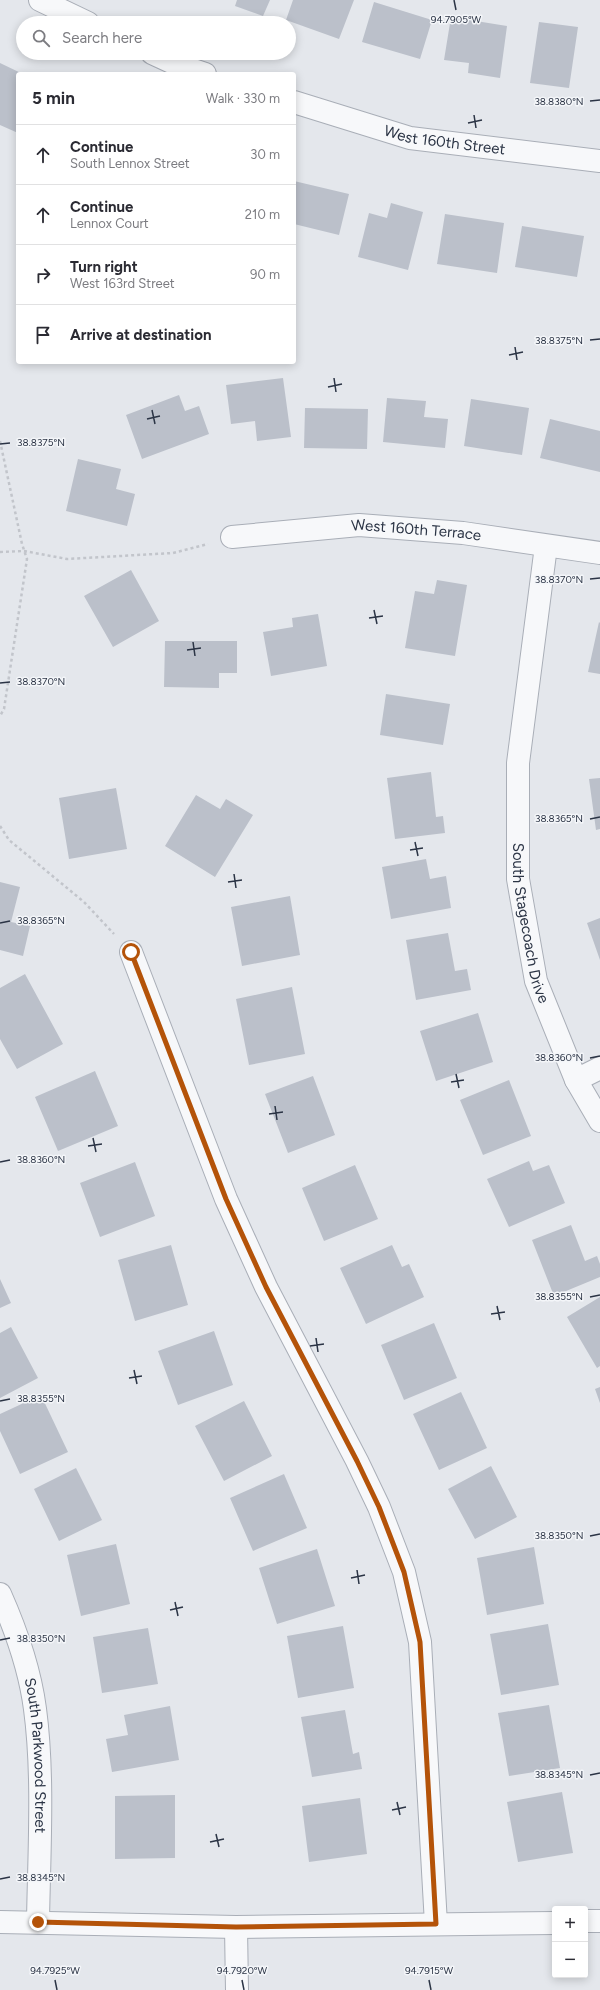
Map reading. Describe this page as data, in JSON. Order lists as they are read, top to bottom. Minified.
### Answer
{"streets":{"street":["West 160th Street","West 160th Terrace","South Stagecoach Drive","South Parkwood Street"]},"crossings":[["West 160th Terrace","South Stagecoach Drive"]],"page":{"search":"Search here","heading":["5 min","Walk · 330 m"],"list":[["Continue","South Lennox Street","30 m"],["Continue","Lennox Court","210 m"],["Turn right","West 163rd Street","90 m"],"Arrive at destination"],"map_buttons":["+","−"]},"coordinates":["94.7905°W","38.8380°N","38.8375°N","38.8370°N","38.8365°N","38.8360°N","38.8355°N","38.8350°N","38.8345°N","94.7925°W","94.7920°W","94.7915°W"]}
